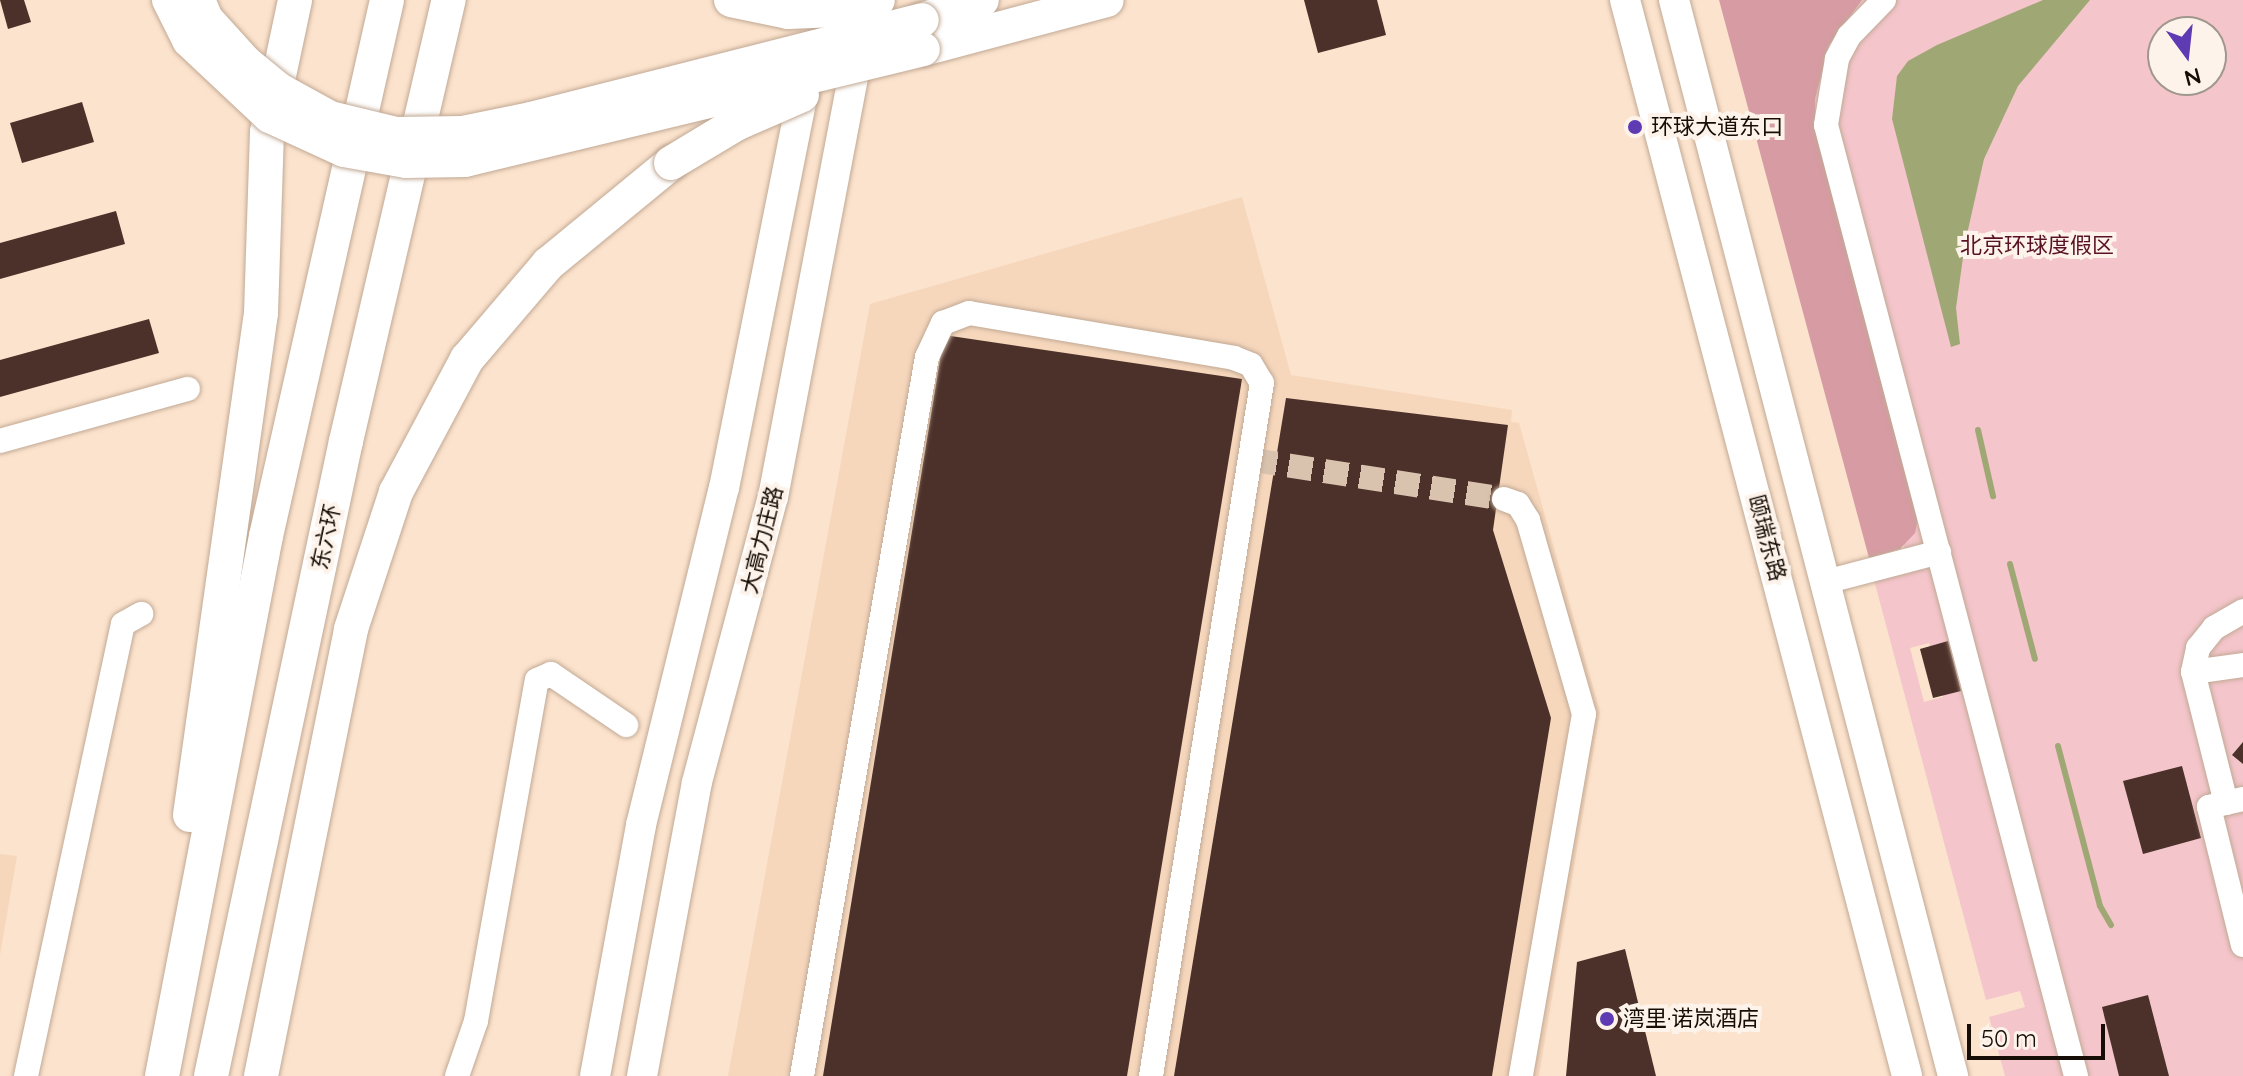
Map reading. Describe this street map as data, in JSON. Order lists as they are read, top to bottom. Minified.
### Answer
{"streets":{"highway":["东六环"],"main road":["颐瑞东路","大高力庄路"]},"parks":["北京环球度假区"],"places":["环球大道东口","湾里·诺岚酒店"],"scale_bar":"50 m","north":"bottom"}
